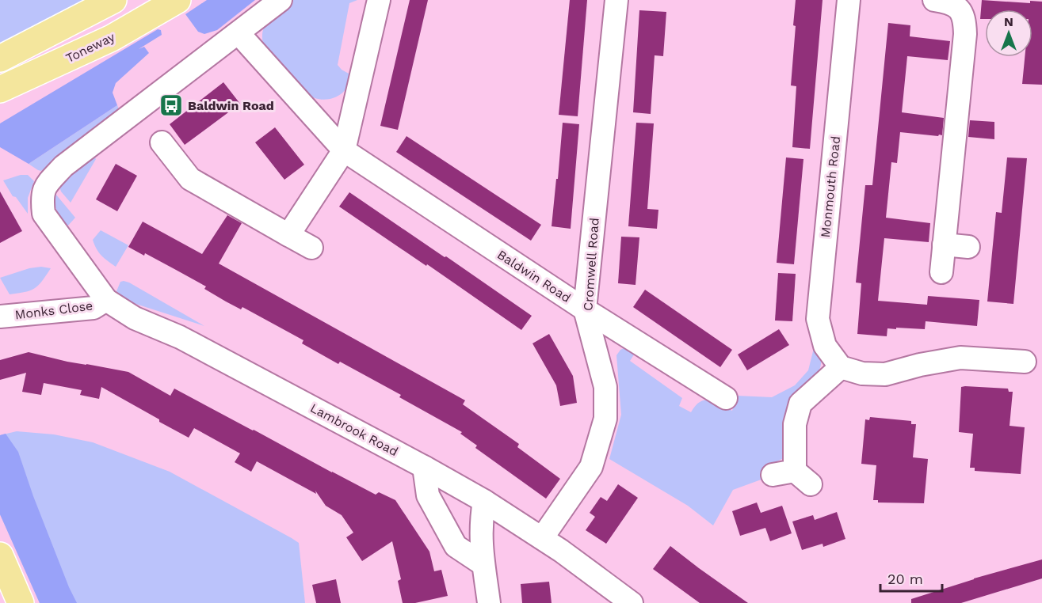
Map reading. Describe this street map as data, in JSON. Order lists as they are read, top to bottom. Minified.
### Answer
{"streets":{"main road":["Toneway"],"street":["Monmouth Road","Cromwell Road","Baldwin Road","Monks Close","Lambrook Road"]},"crossings":[["Cromwell Road","Baldwin Road"],["Cromwell Road","Lambrook Road"],["Baldwin Road","Lambrook Road"],["Monks Close","Lambrook Road"]],"places":{"bus stop":["Baldwin Road"]},"scale_bar":"20 m","north":"top"}
